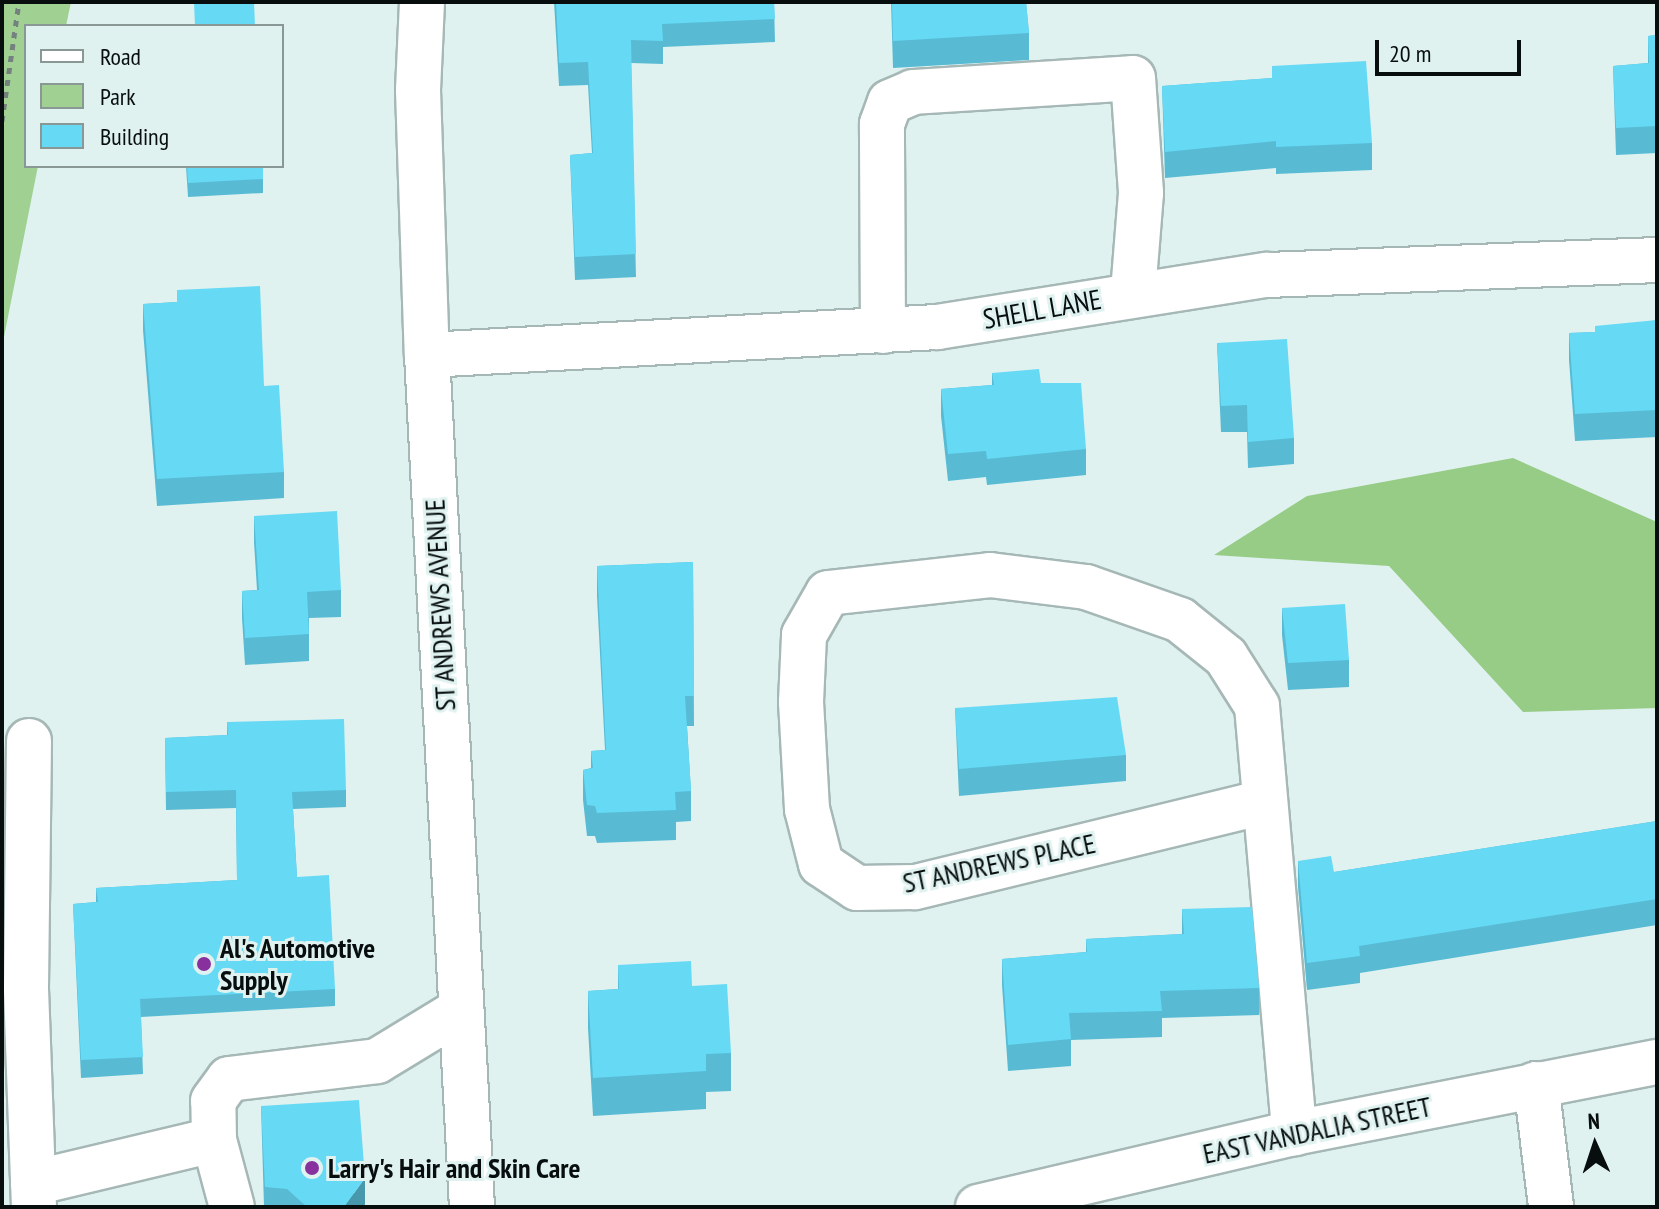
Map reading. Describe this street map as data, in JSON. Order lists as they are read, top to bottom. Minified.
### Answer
{"streets":{"street":["SHELL LANE","ST ANDREWS AVENUE","ST ANDREWS PLACE","EAST VANDALIA STREET"]},"crossings":[["SHELL LANE","ST ANDREWS AVENUE"],["ST ANDREWS PLACE","EAST VANDALIA STREET"]],"places":["Al's Automotive Supply","Larry's Hair and Skin Care"],"legend":["Road","Park","Building"],"scale_bar":"20 m","north":"top"}
